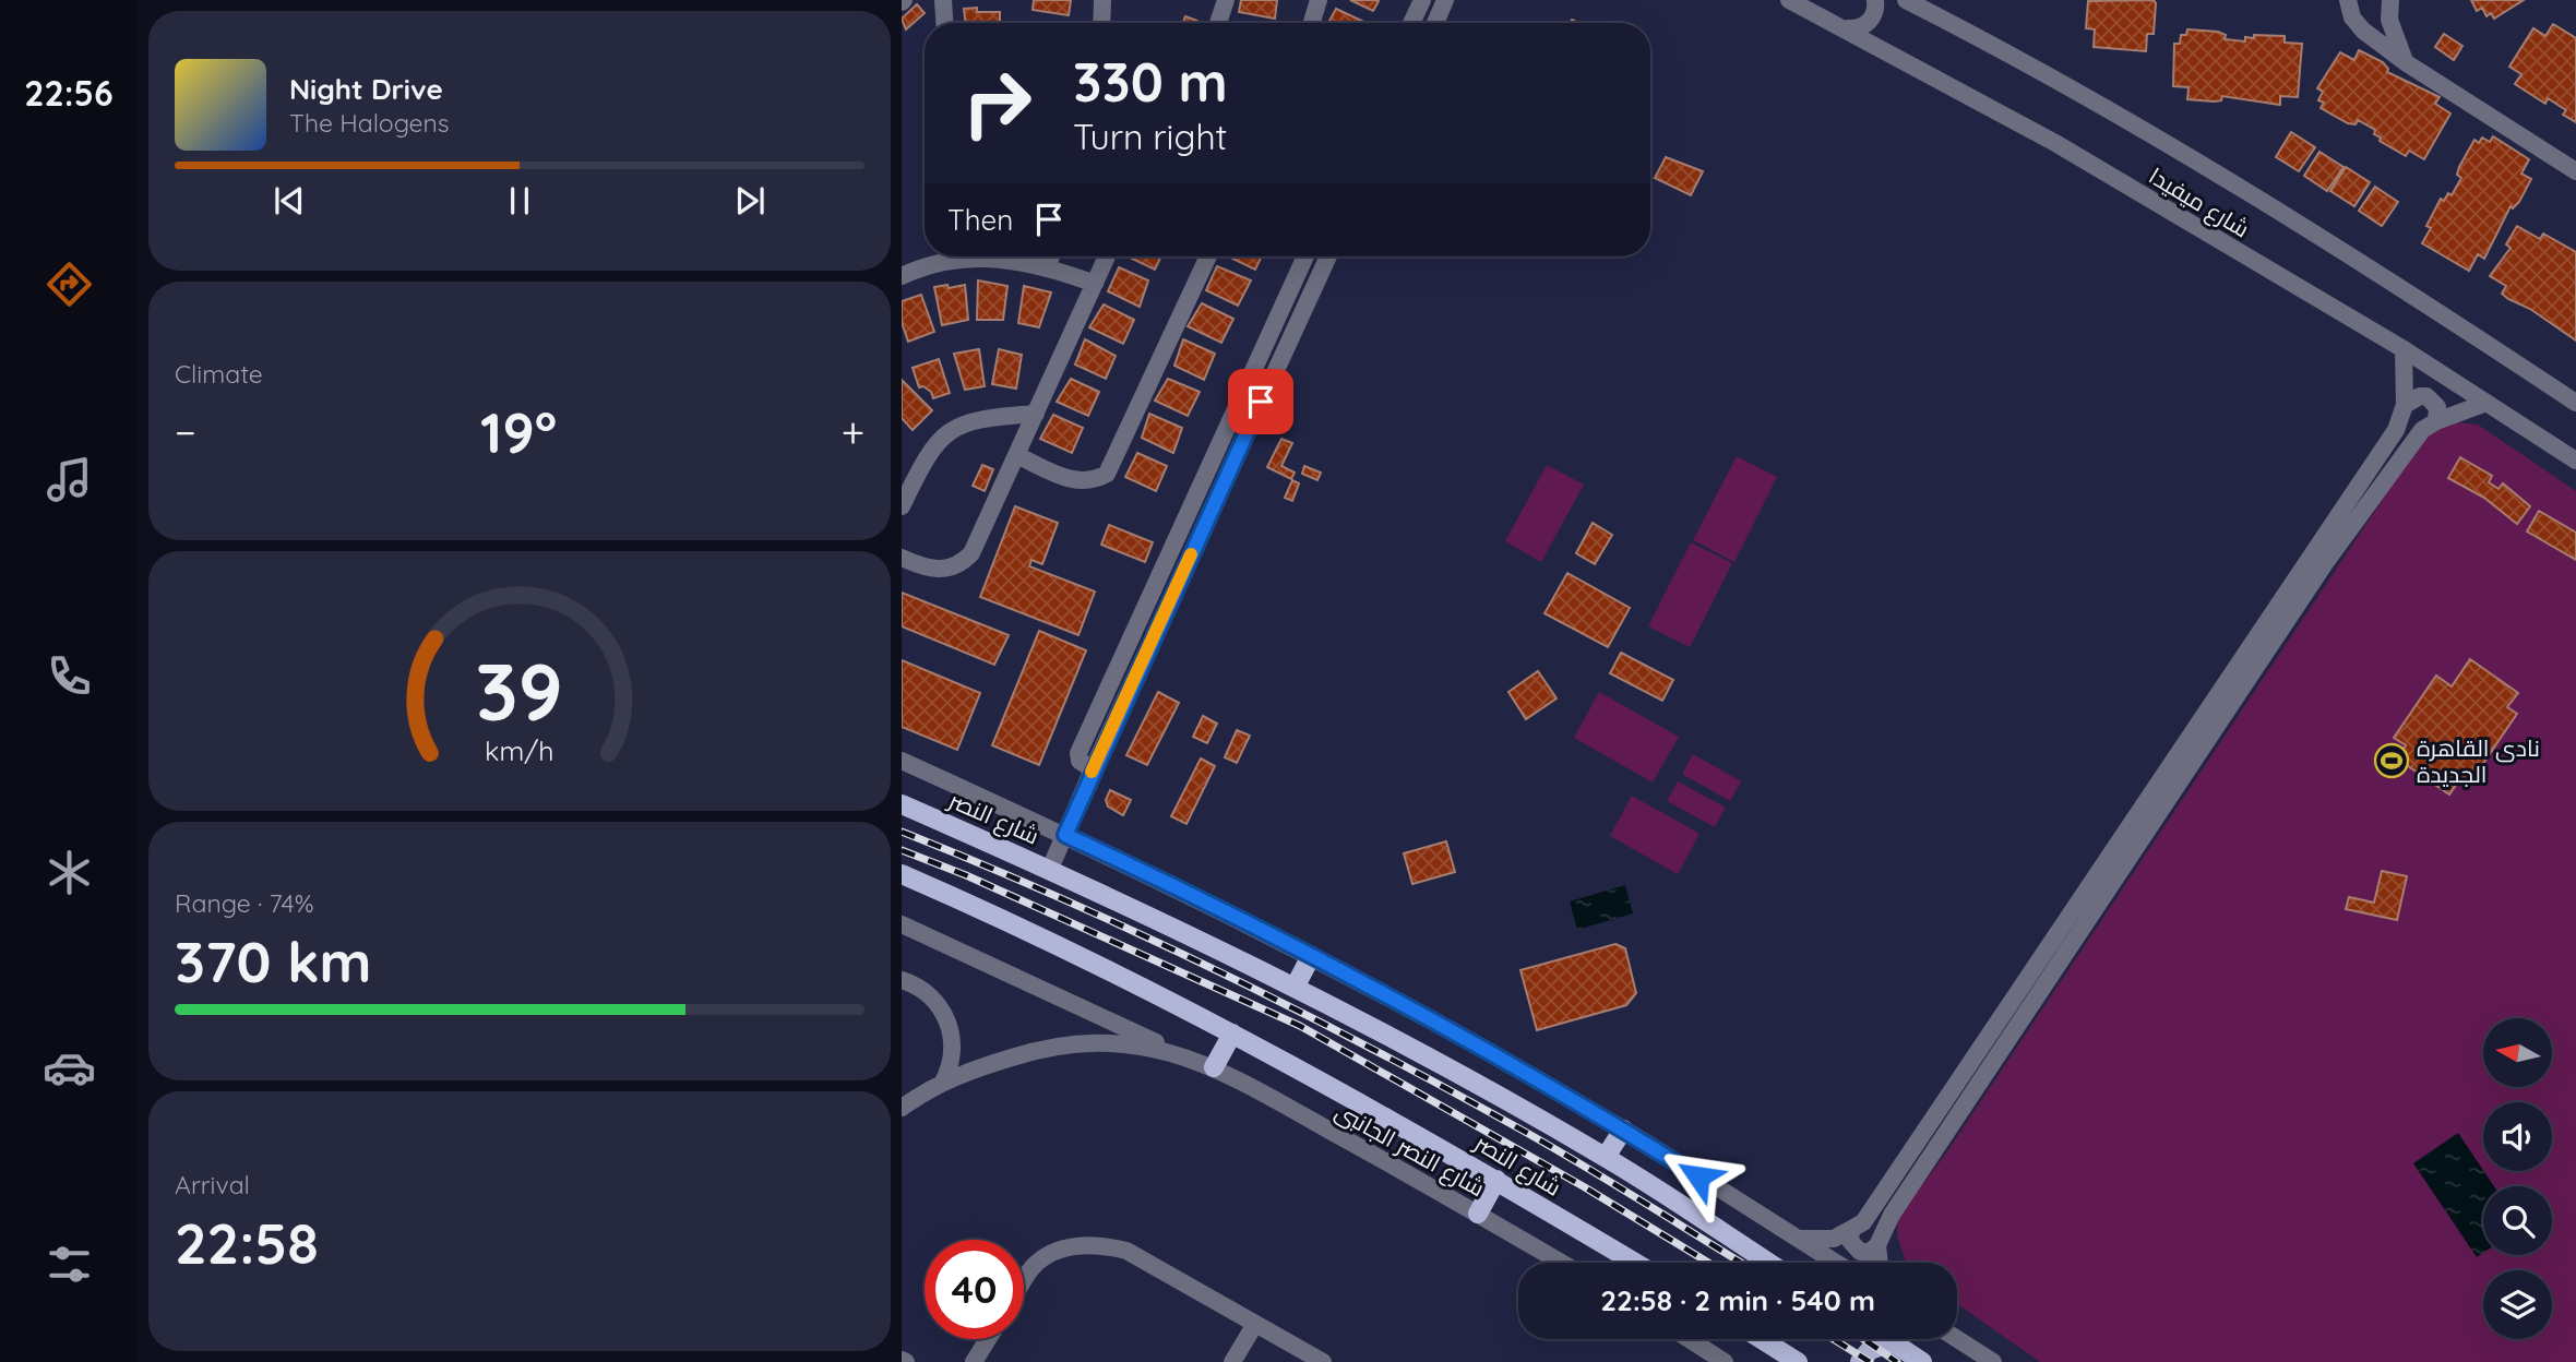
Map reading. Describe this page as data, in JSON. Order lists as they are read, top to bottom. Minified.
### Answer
{"streets":{"main road":["شارع النصر"],"street":["شارع ميفيدا","شارع النصر الجانبى"]},"places":{"sports":["نادى القاهرة الجديدة"]},"north":"left","page":{"tabs":"22:56","turn":["330 m","Turn right"],"song":["Night Drive","The Halogens"],"then":"Then","tile":["Climate",["Range · 74%","370 km"],["Arrival","22:58"]],"heat":["−","19°","+"],"limit":"40","trip":"22:58 · 2 min · 540 m","gauge":["39","km/h"]}}
